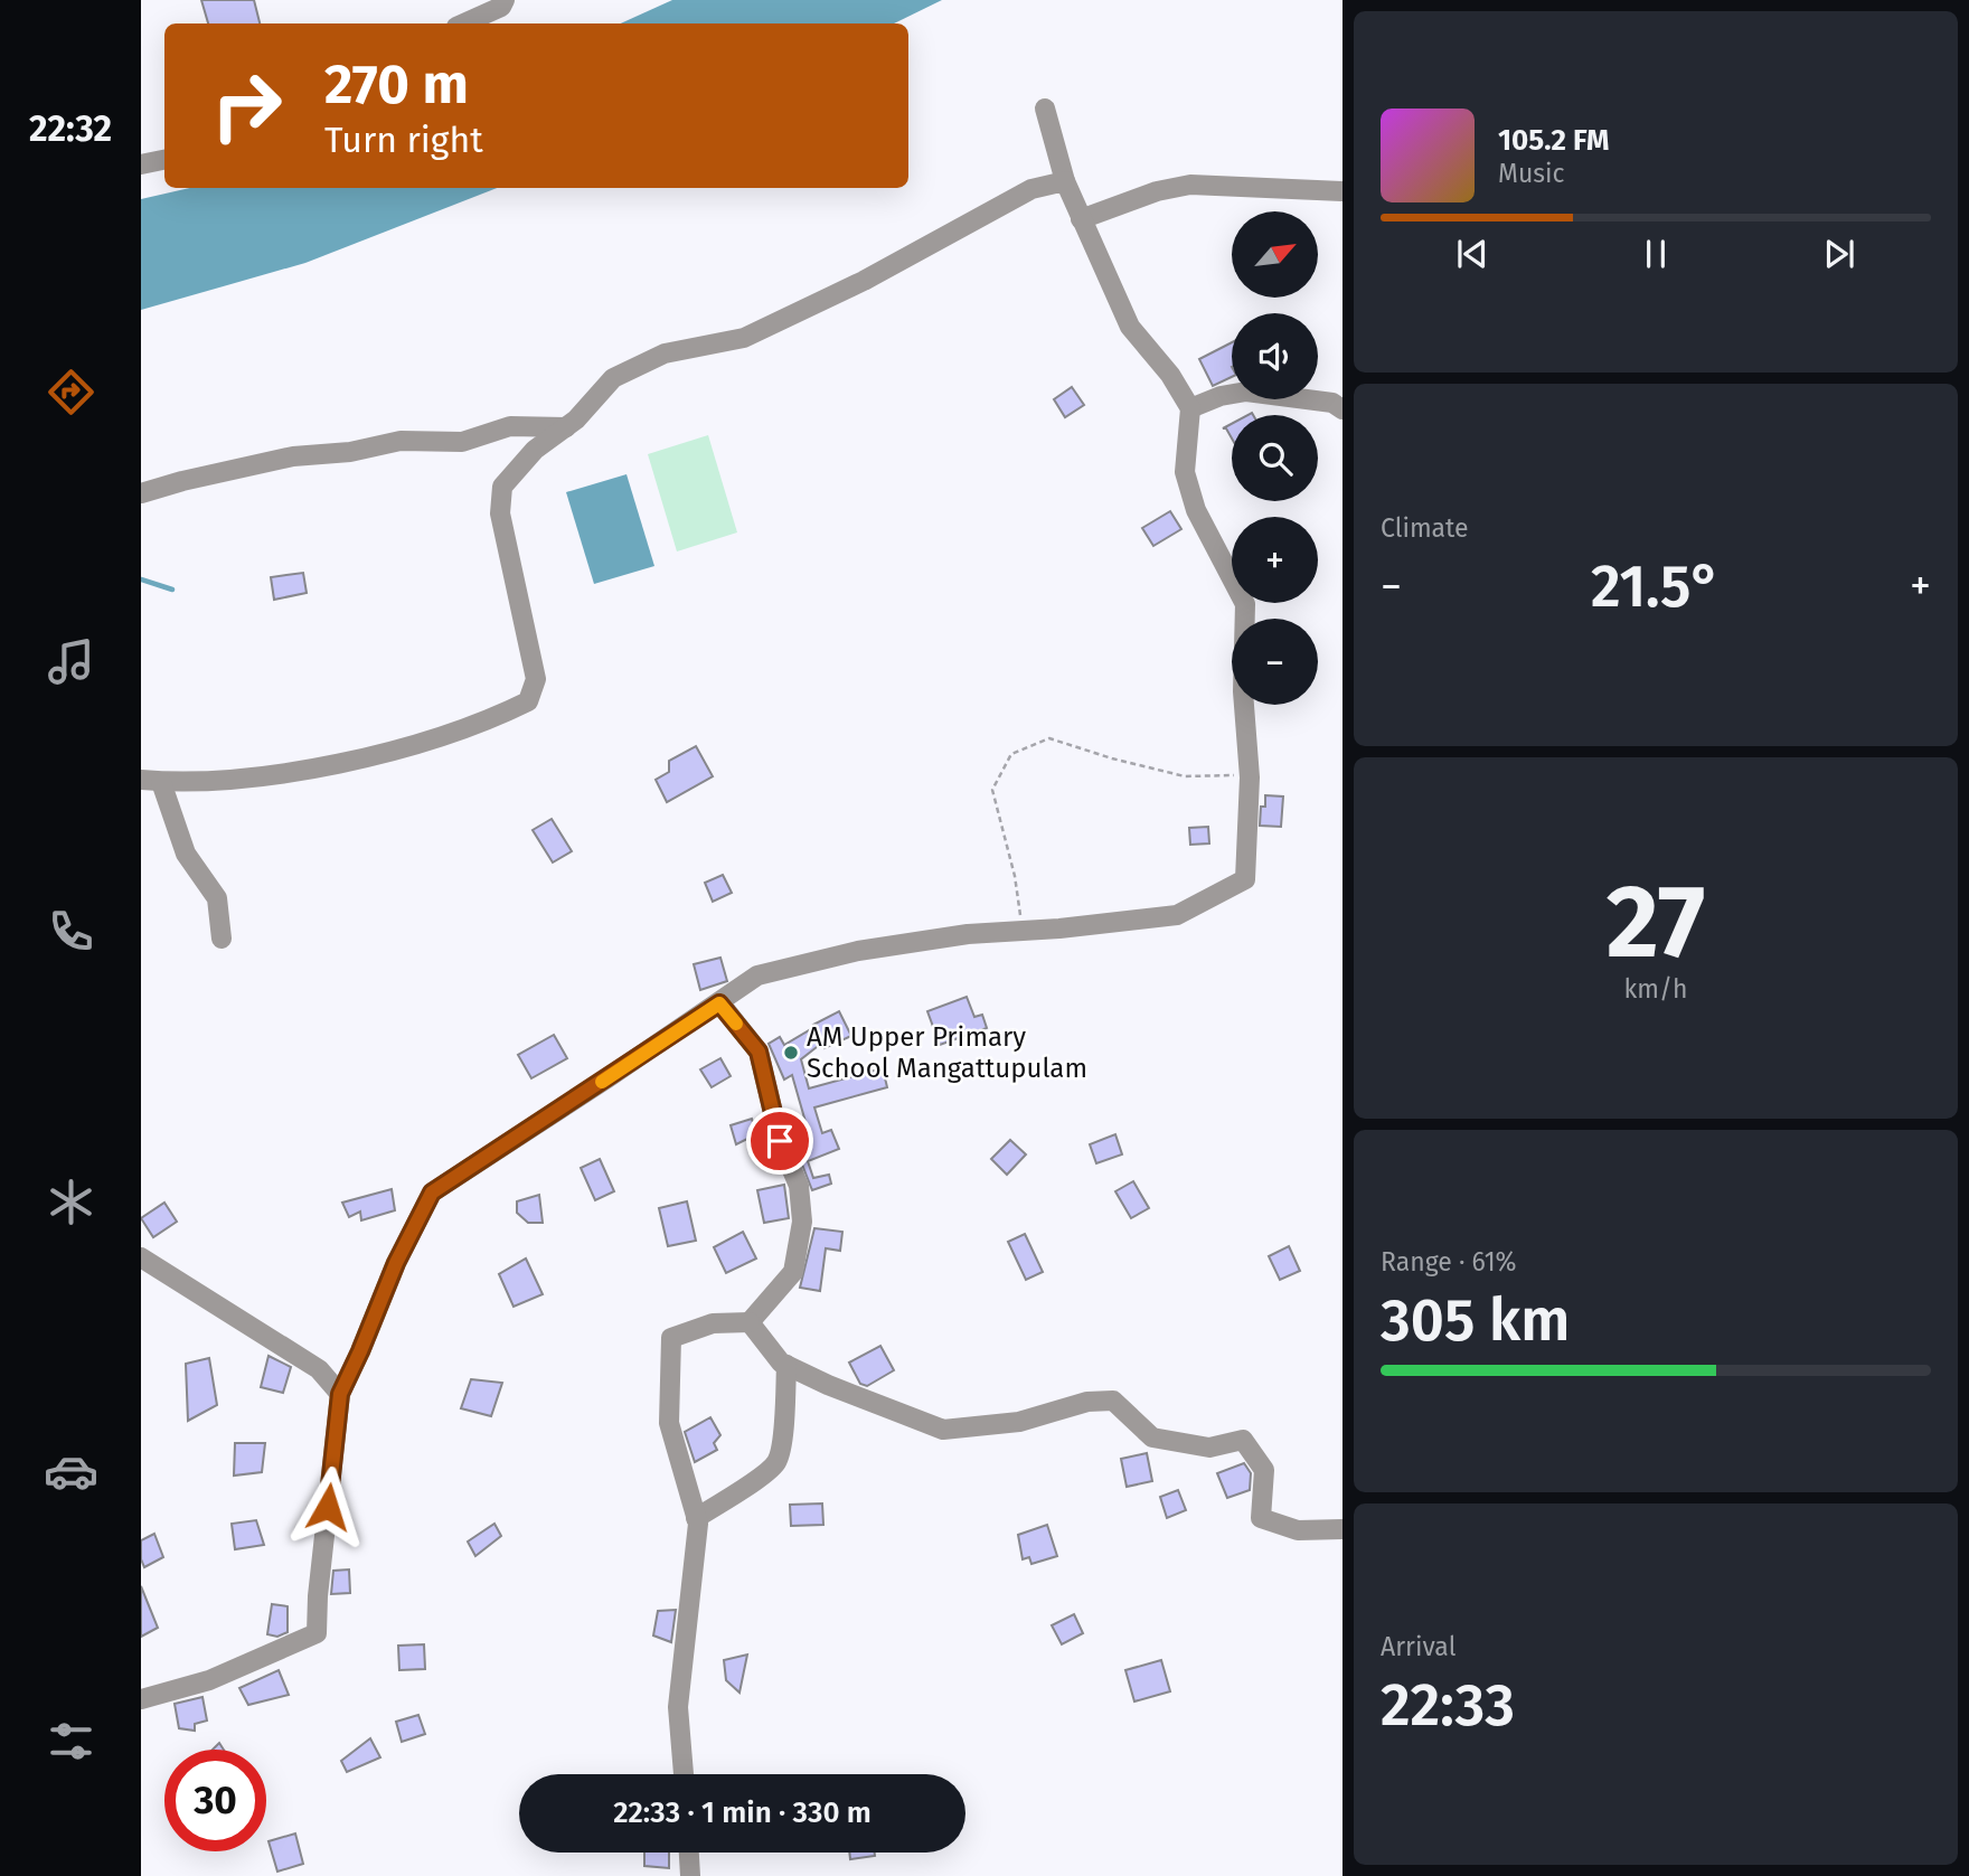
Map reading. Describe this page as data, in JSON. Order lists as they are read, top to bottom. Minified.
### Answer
{"places":["AM Upper Primary School Mangattupulam"],"north":"top right","page":{"tabs":"22:32","turn":["270 m","Turn right"],"song":["105.2 FM","Music"],"map_buttons":["+","−"],"tile":["Climate",["27","km/h"],["Range · 61%","305 km"],["Arrival","22:33"]],"heat":["−","21.5°","+"],"limit":"30","trip":"22:33 · 1 min · 330 m"}}
